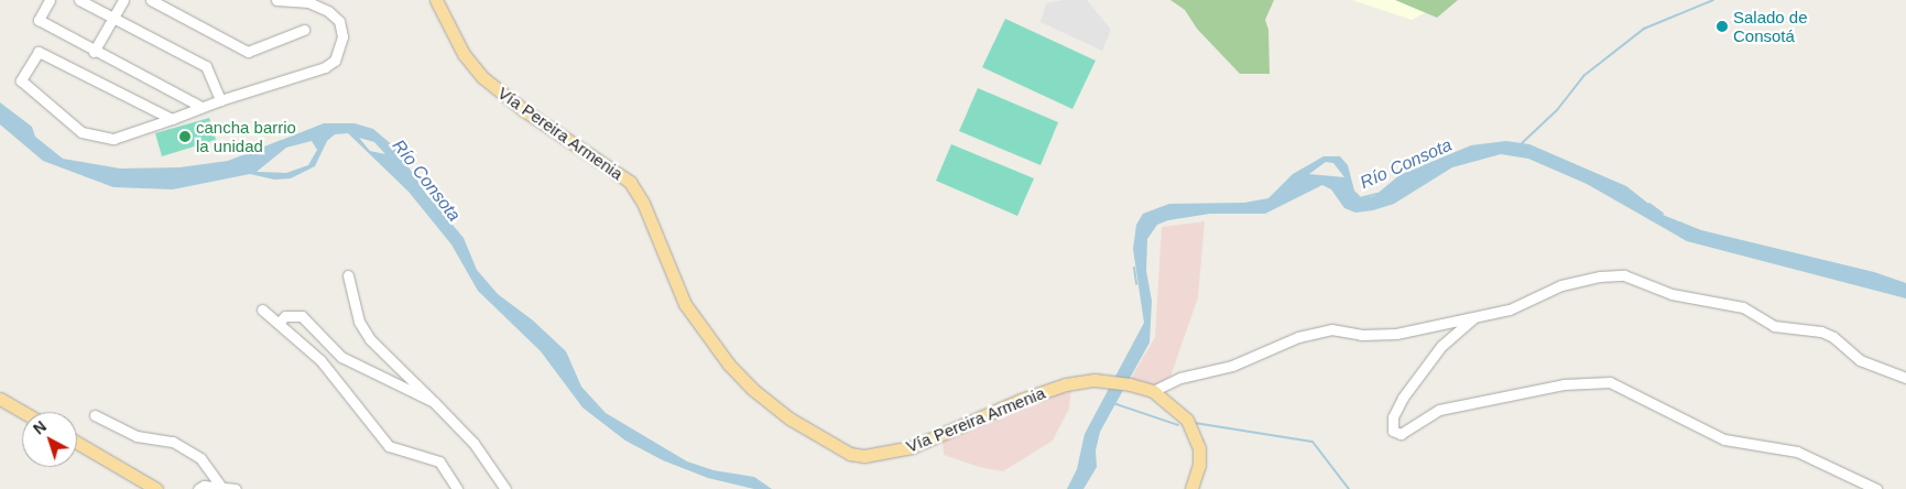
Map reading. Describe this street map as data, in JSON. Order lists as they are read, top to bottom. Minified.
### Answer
{"streets":{"main road":["Vía Pereira Armenia"]},"water":["Río Consota"],"places":["Salado de Consotá","cancha barrio la unidad"],"north":"top left"}
